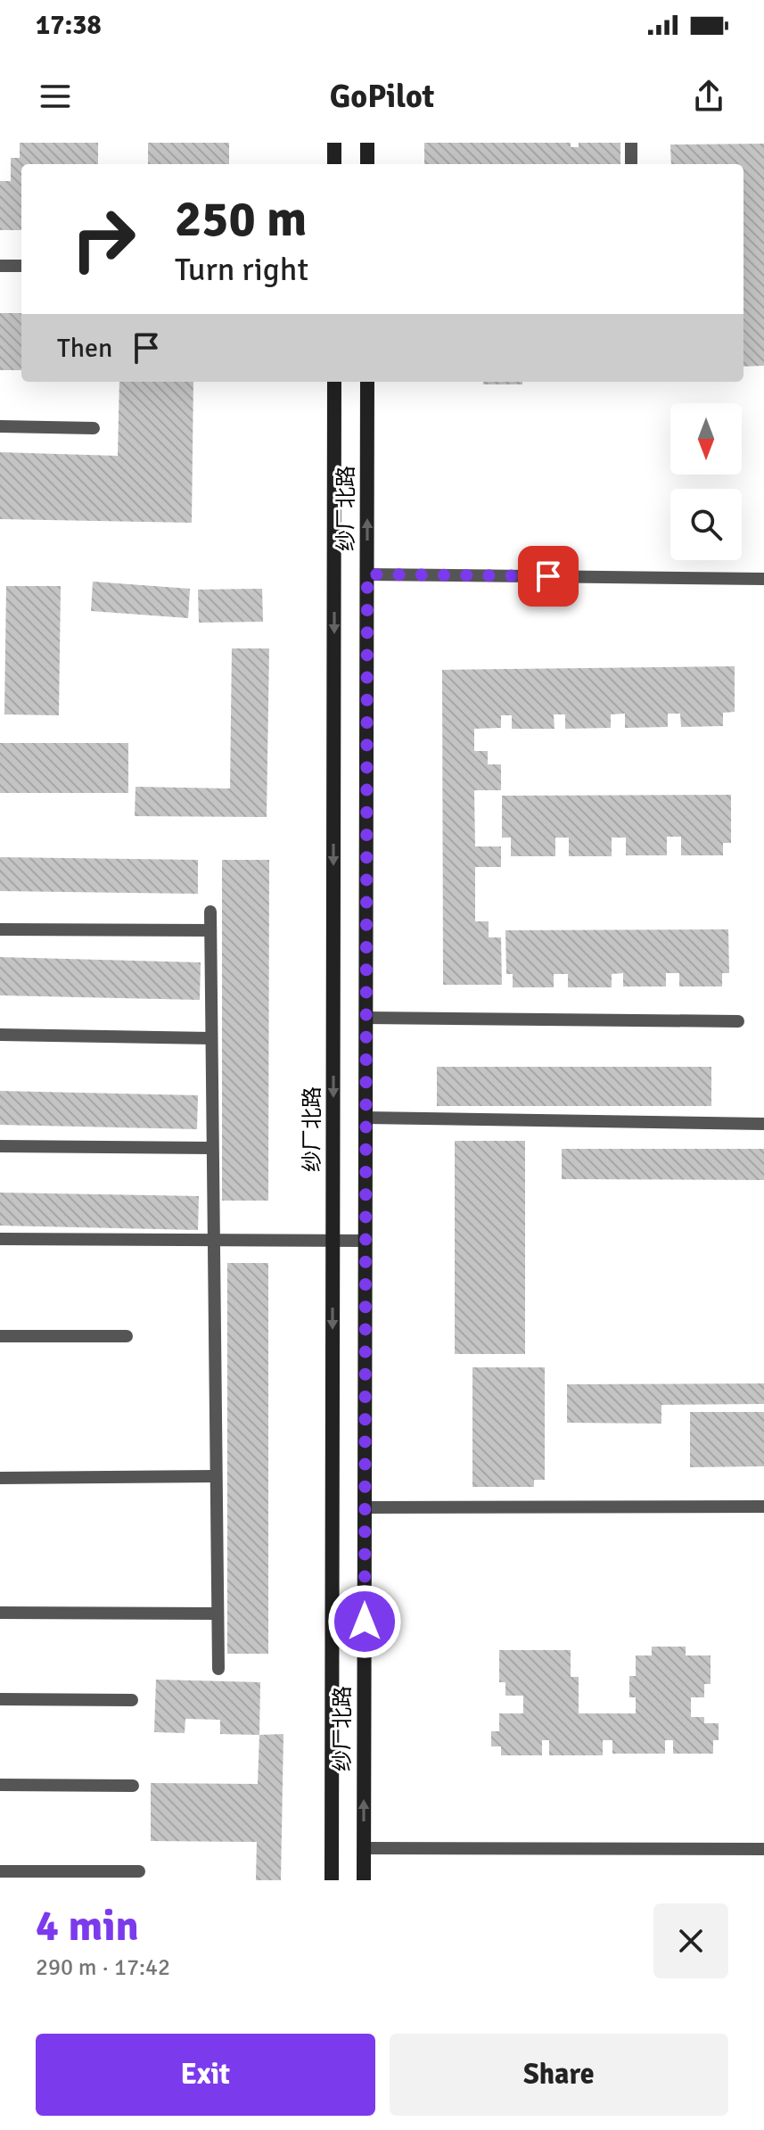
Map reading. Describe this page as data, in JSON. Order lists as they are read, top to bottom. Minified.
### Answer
{"streets":{"main road":["纱厂北路"]},"north":"bottom","page":{"status":"17:38","header":"GoPilot","turn":["250 m","Turn right"],"then":"Then","heading":["4 min","290 m · 17:42"],"buttons":["Exit","Share"]}}
